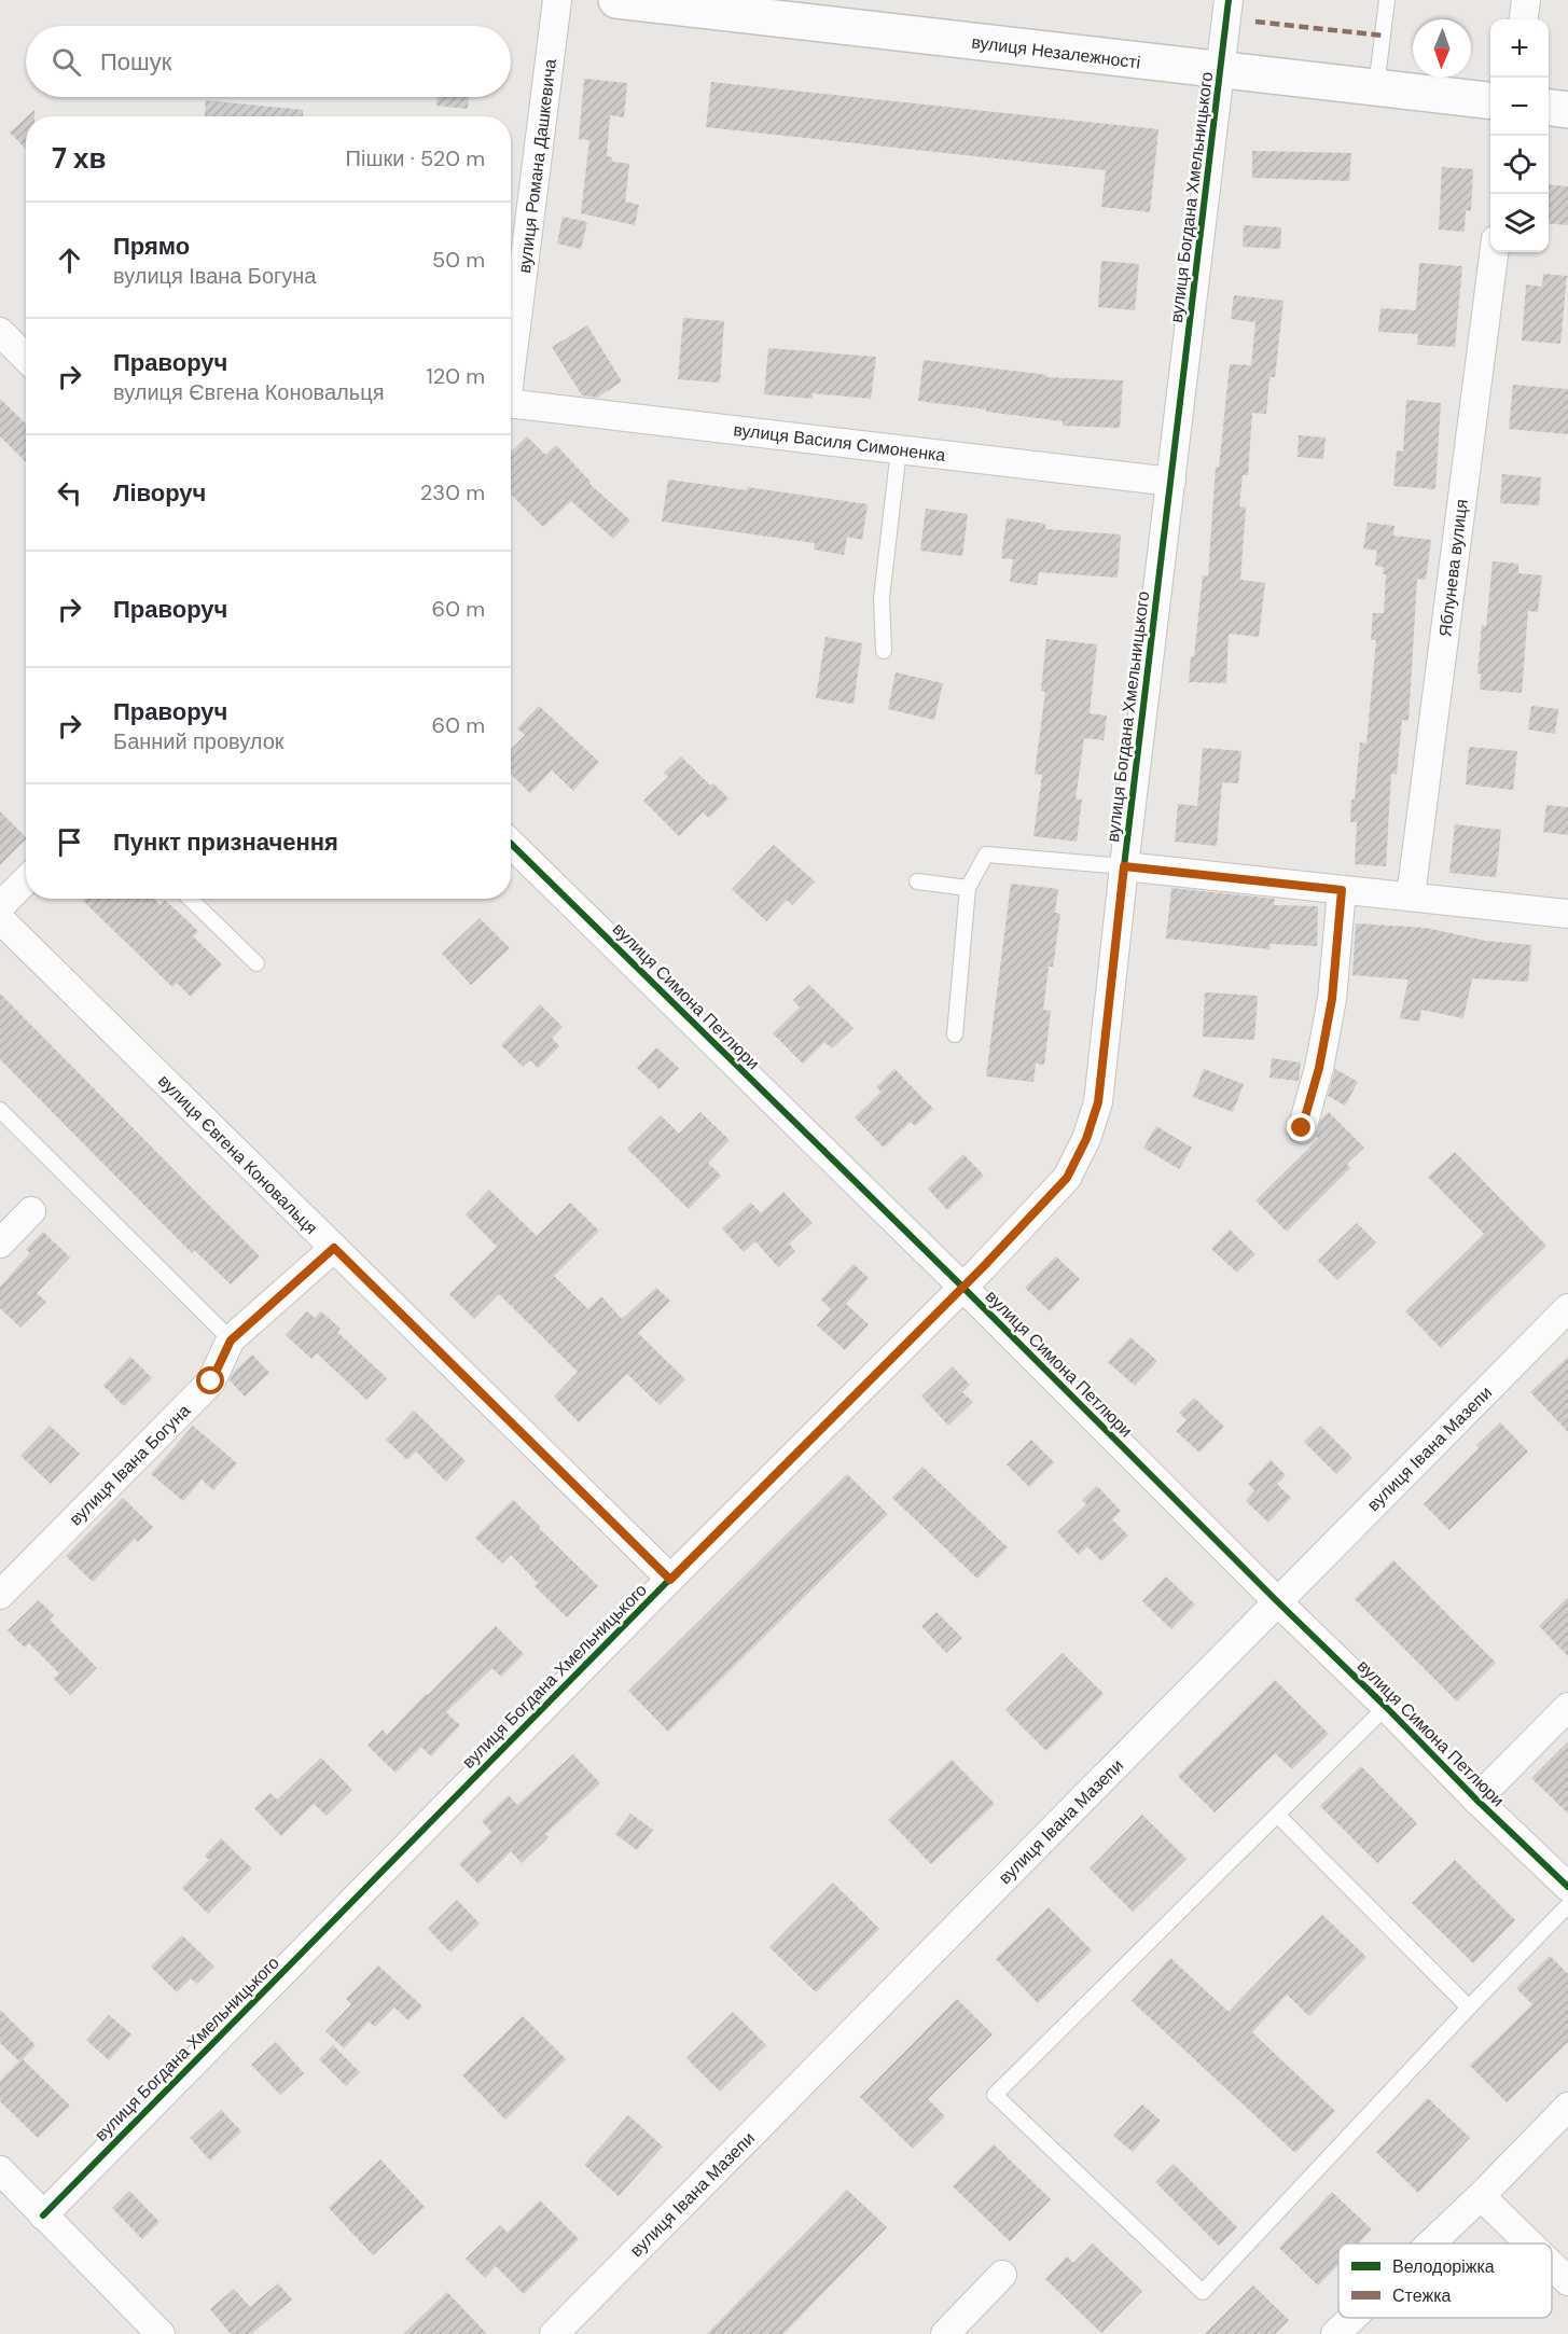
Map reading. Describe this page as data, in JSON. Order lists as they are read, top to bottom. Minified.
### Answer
{"streets":{"main road":["вулиця Незалежності"],"street":["вулиця Романа Дашкевича","вулиця Богдана Хмельницького","вулиця Василя Симоненка","Яблунева вулиця","вулиця Симона Петлюри","вулиця Євгена Коновальця","вулиця Івана Мазепи","вулиця Івана Богуна"]},"crossings":[["вулиця Незалежності","вулиця Богдана Хмельницького"],["вулиця Богдана Хмельницького","вулиця Василя Симоненка"],["вулиця Богдана Хмельницького","вулиця Симона Петлюри"],["вулиця Богдана Хмельницького","вулиця Євгена Коновальця"],["вулиця Симона Петлюри","вулиця Івана Мазепи"],["вулиця Євгена Коновальця","вулиця Івана Богуна"]],"legend":["Велодоріжка","Стежка"],"north":"bottom","page":{"map_buttons":["+","−"],"search":"Пошук","heading":["7 хв","Пішки · 520 m"],"list":[["Прямо","вулиця Івана Богуна","50 m"],["Праворуч","вулиця Євгена Коновальця","120 m"],["Ліворуч","230 m"],["Праворуч","60 m"],["Праворуч","Банний провулок","60 m"],"Пункт призначення"]}}
